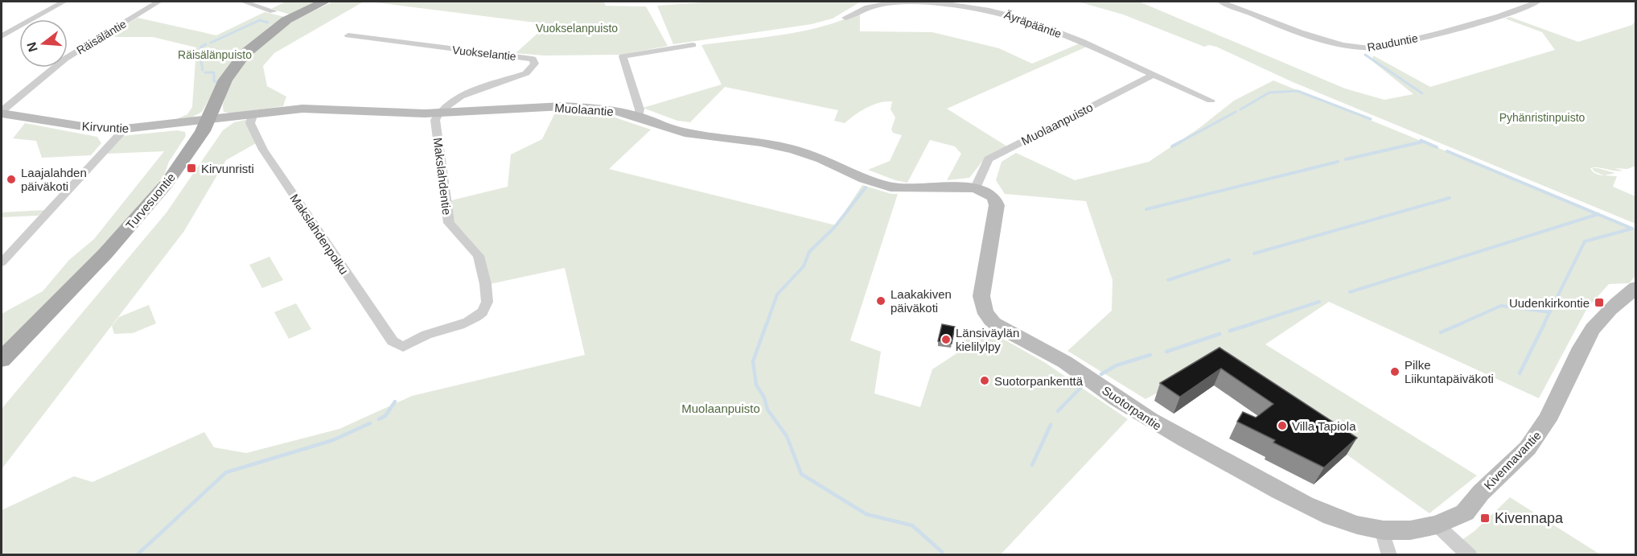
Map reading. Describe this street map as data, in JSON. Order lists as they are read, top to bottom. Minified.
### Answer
{"streets":{"main road":["Turvesuontie"],"street":["Äyräpääntie","Räisäläntie","Rauduntie","Vuokselantie","Muolaantie","Muolaanpuisto","Kirvuntie","Makslahdentie","Makslahdenpolku","Suotorpantie","Kivennavantie"]},"crossings":[["Äyräpääntie","Muolaanpuisto"],["Räisäläntie","Kirvuntie"],["Vuokselantie","Muolaantie"],["Vuokselantie","Makslahdentie"],["Muolaantie","Muolaanpuisto"],["Muolaantie","Kirvuntie"],["Muolaantie","Makslahdentie"],["Muolaantie","Turvesuontie"],["Muolaantie","Makslahdenpolku"],["Muolaantie","Suotorpantie"],["Muolaanpuisto","Suotorpantie"],["Kirvuntie","Turvesuontie"],["Makslahdentie","Makslahdenpolku"],["Suotorpantie","Kivennavantie"]],"parks":["Vuokselanpuisto","Räisälänpuisto","Pyhänristinpuisto","Muolaanpuisto"],"places":{"transit":["Kirvunristi","Uudenkirkontie","Kivennapa"],"other":["Laajalahden päiväkoti","Laakakiven päiväkoti","Länsiväylän kielilylpy","Pilke Liikuntapäiväkoti","Suotorpankenttä","Villa Tapiola"]},"north":"left"}
